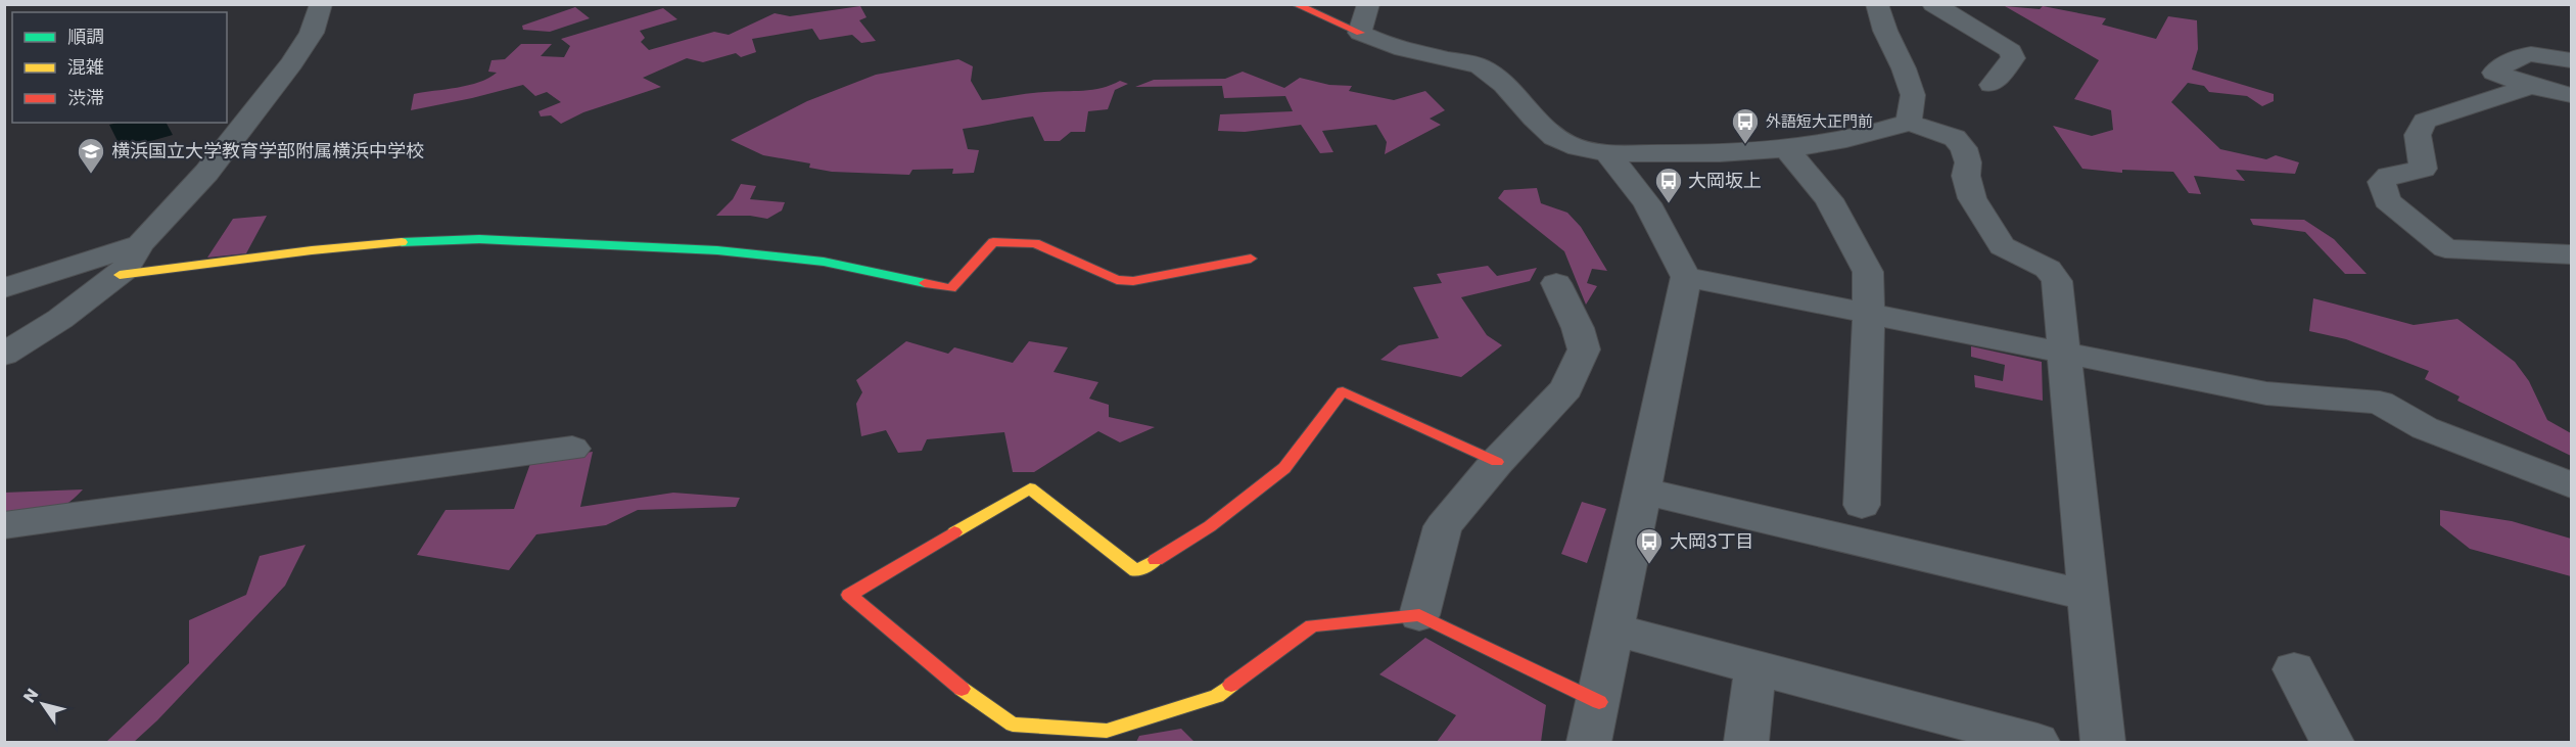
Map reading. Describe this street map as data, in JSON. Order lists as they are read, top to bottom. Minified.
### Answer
{"places":{"bus stop":["外語短大正門前","大岡坂上","大岡3丁目"],"school or university":["横浜国立大学教育学部附属横浜中学校"]},"legend":["順調","混雑","渋滞"],"north":"top left"}
